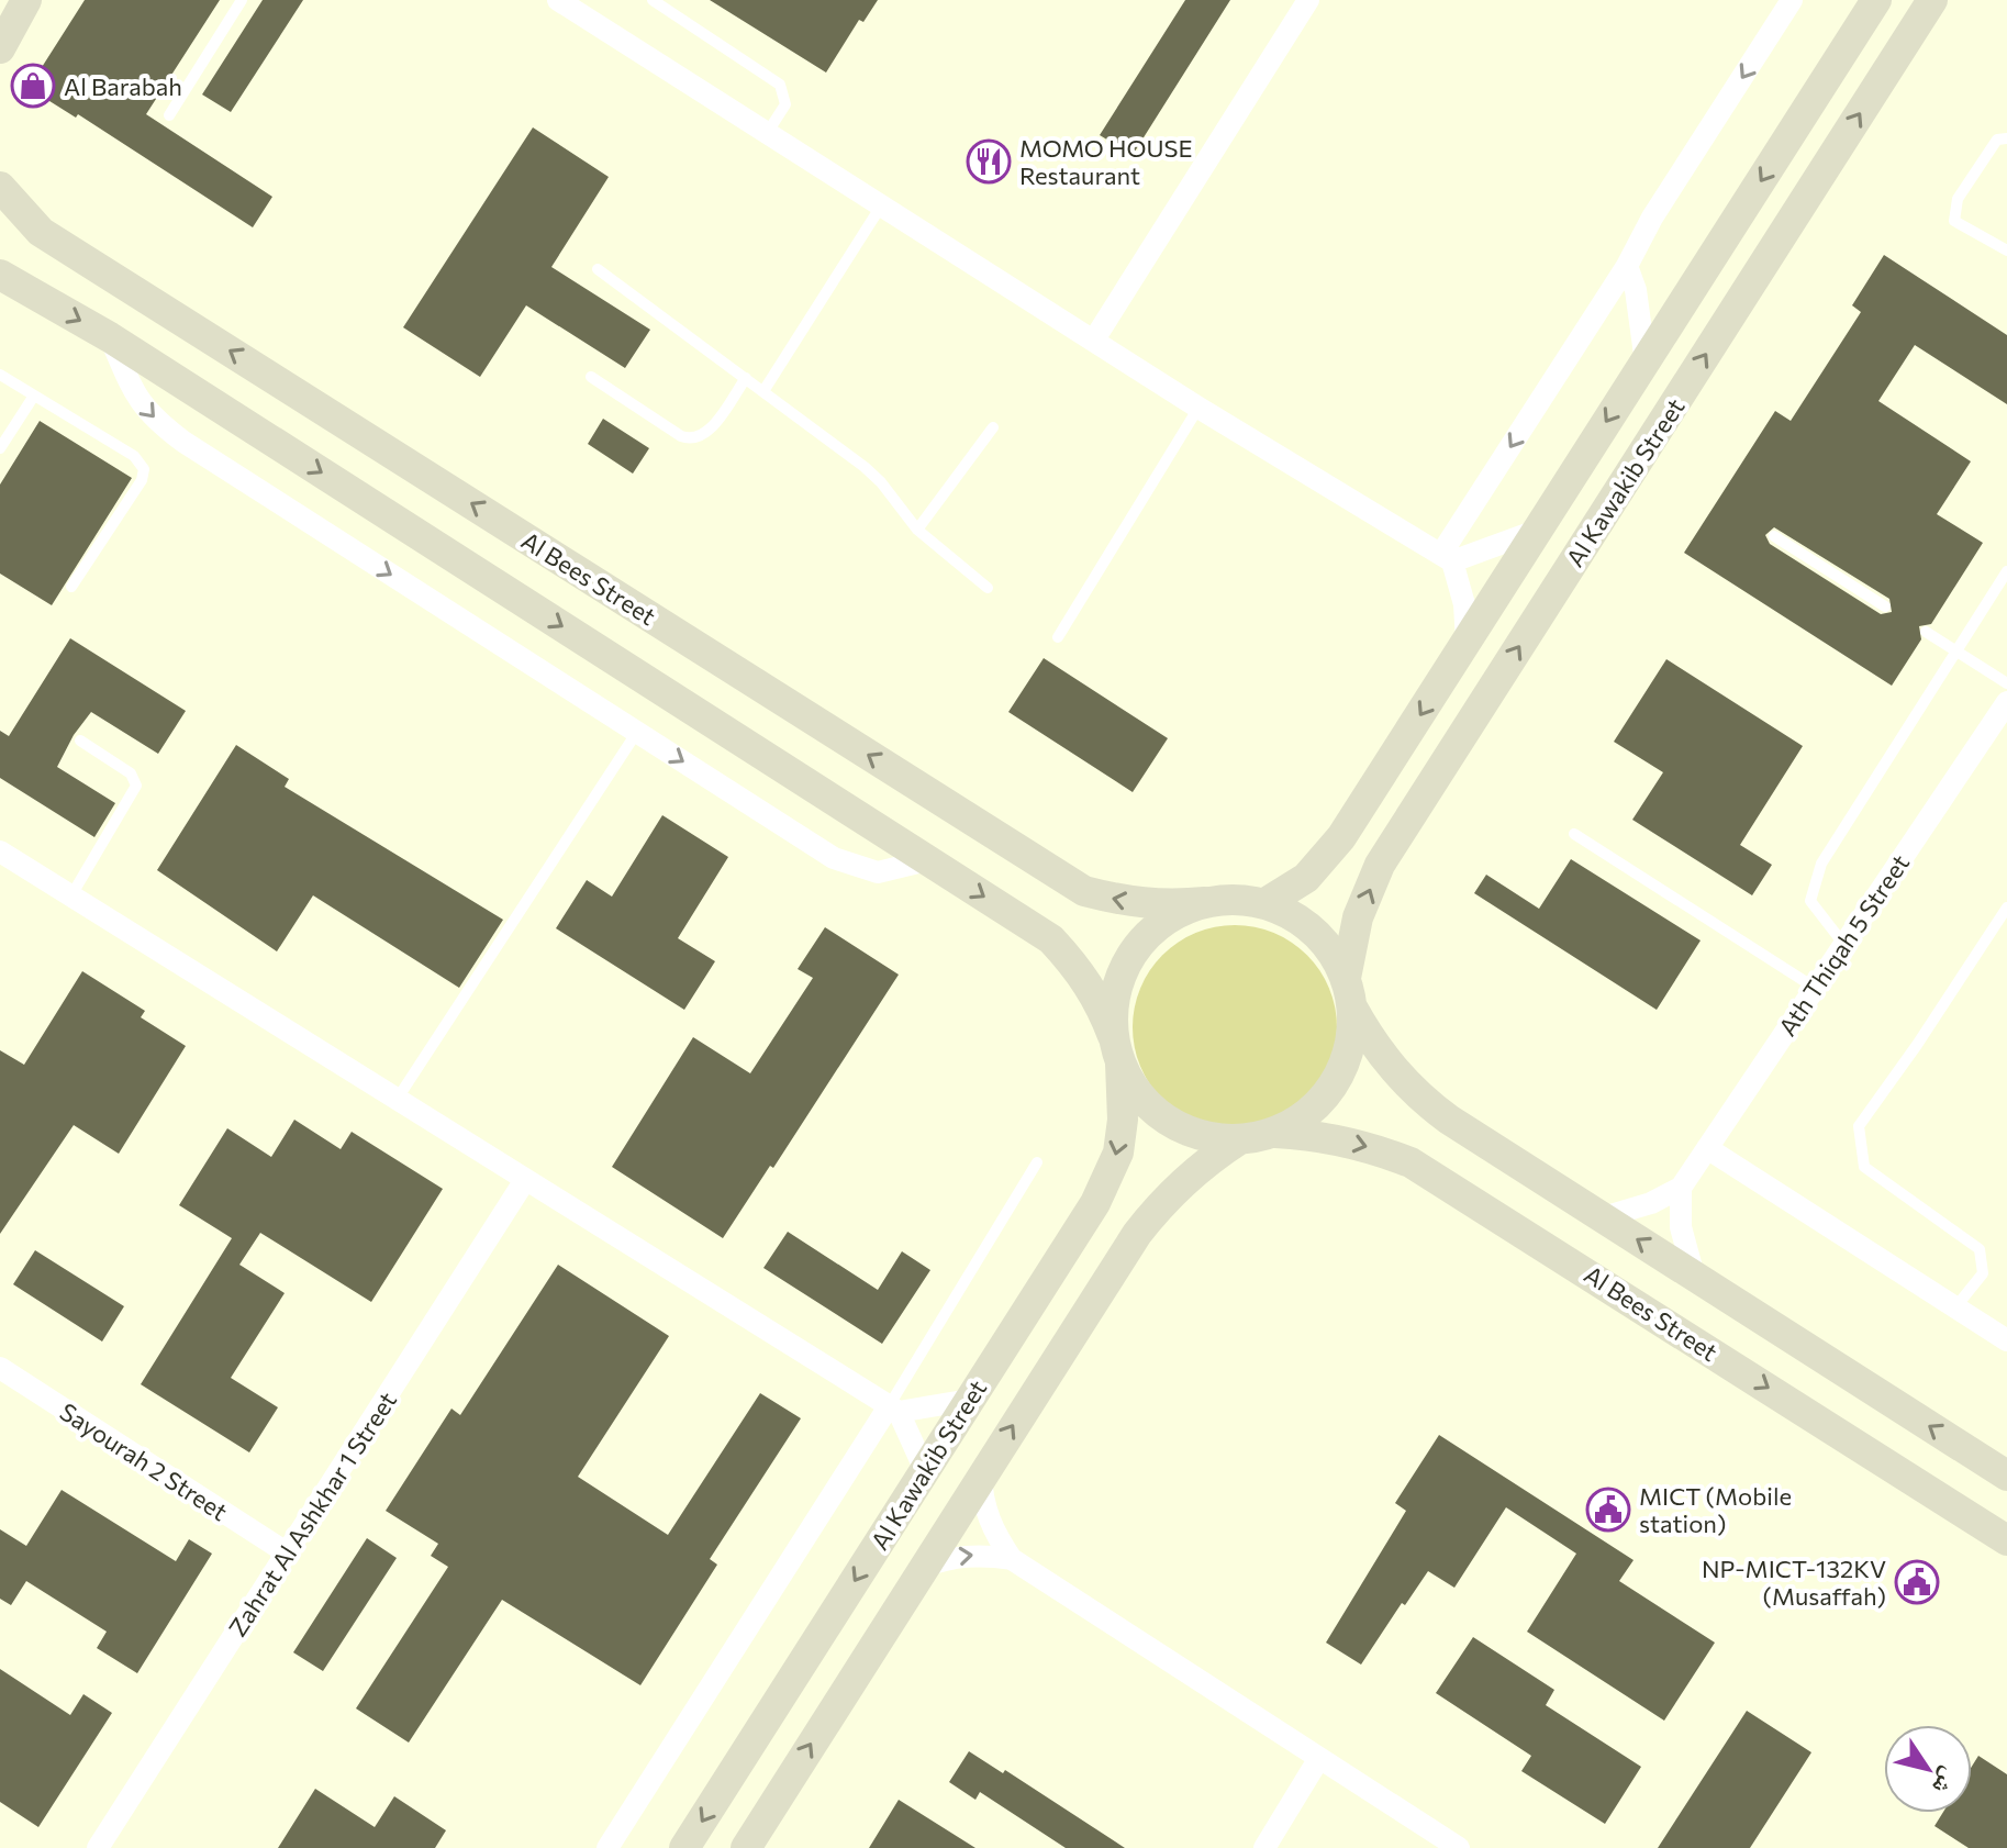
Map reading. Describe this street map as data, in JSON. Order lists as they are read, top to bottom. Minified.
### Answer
{"streets":{"street":["Al Kawakib Street","Al Bees Street","Ath Thiqah 5 Street","Sayourah 2 Street","Zahrat Al Ashkhar 1 Street"]},"crossings":[["Al Kawakib Street","Al Bees Street"],["Sayourah 2 Street","Zahrat Al Ashkhar 1 Street"]],"places":{"shop":["Al Barabah"],"restaurant":["MOMO HOUSE Restaurant"],"public building":["MICT (Mobile station)","NP-MICT-132KV (Musaffah)"]},"north":"bottom right"}
